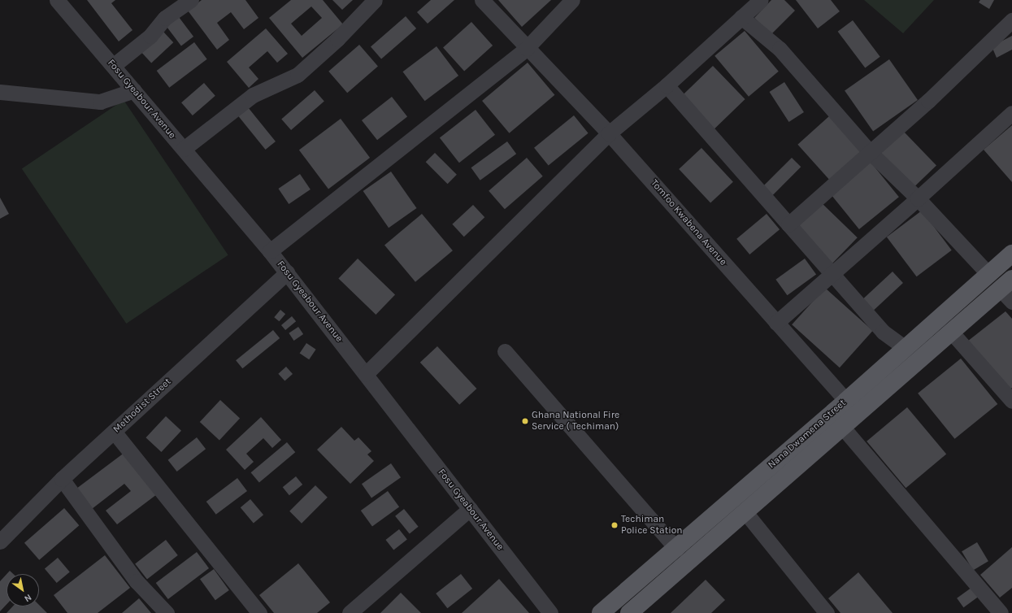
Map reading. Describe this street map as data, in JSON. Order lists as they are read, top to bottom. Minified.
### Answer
{"streets":{"main road":["Nana Dwamena Street"],"street":["Fosu Gyeabour Avenue","Tomfoo Kwabena Avenue","Methodist Street"]},"crossings":[["Fosu Gyeabour Avenue","Methodist Street"],["Tomfoo Kwabena Avenue","Nana Dwamena Street"]],"places":["Ghana National Fire Service ( Techiman)","Techiman Police Station"],"north":"bottom right"}
